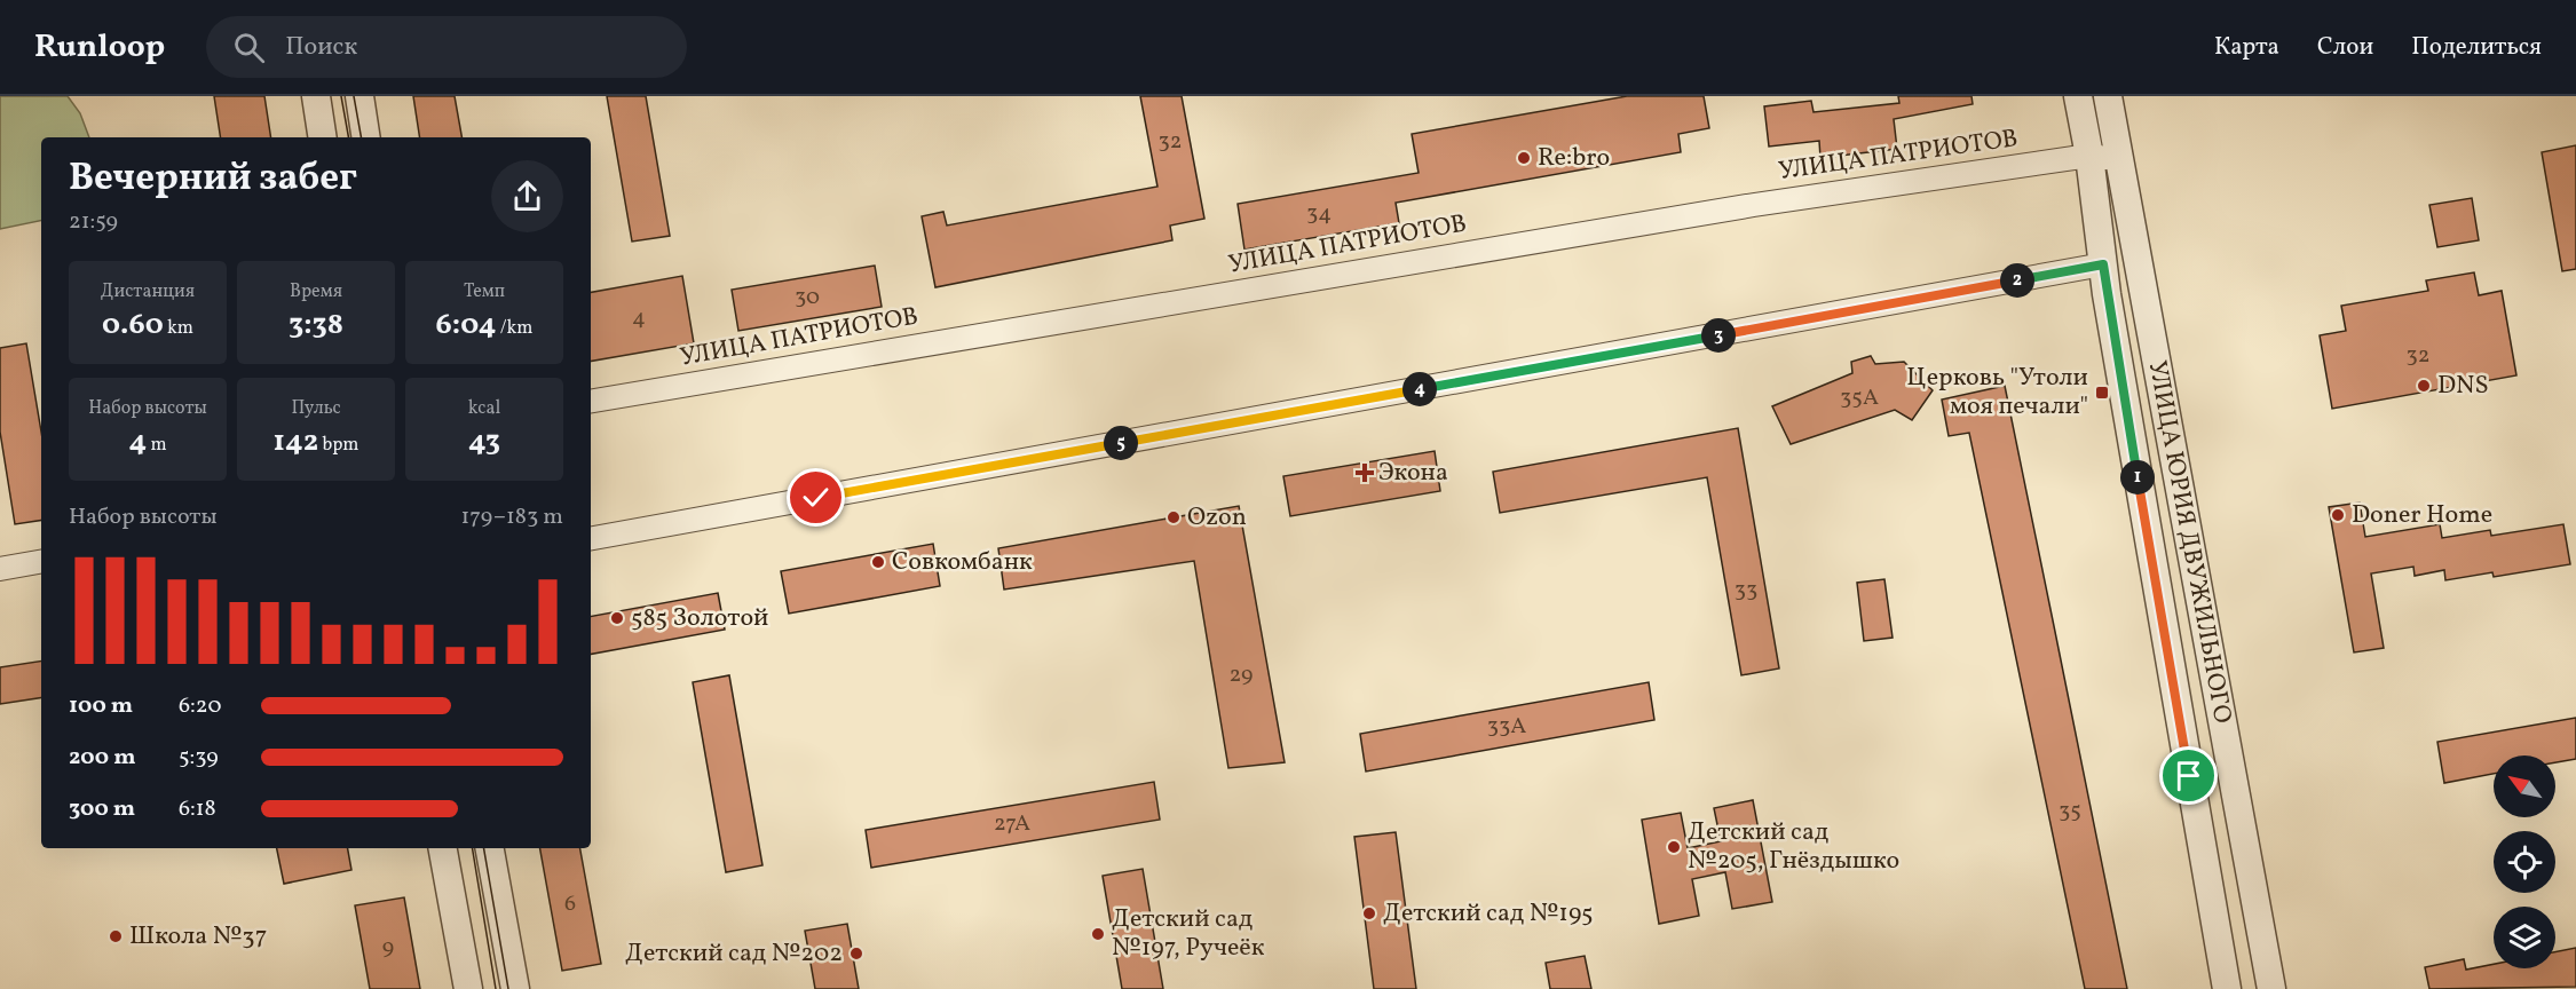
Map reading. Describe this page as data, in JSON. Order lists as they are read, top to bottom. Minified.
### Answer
{"streets":{"street":["УЛИЦА ПАТРИОТОВ","УЛИЦА ЮРИЯ ДВУЖИЛЬНОГО"]},"crossings":[["УЛИЦА ПАТРИОТОВ","УЛИЦА ЮРИЯ ДВУЖИЛЬНОГО"]],"places":{"other":["Re:bro","DNS","Doner Home","Ozon","Совкомбанк","585 Золотой","Детский сад №205, Гнёздышко","Детский сад №195","Детский сад №197, Ручеёк","Школа №37","Детский сад №202"],"transit":["Церковь \"Утоли моя печали\""],"health":["Экона"]},"house_numbers":["32","34","30","4","32","35А","33","29","33А","35","27А","6","9"],"north":"top left","page":{"header":"Runloop","search":"Поиск","nav":["Карта","Слои","Поделиться"],"heading":["Вечерний забег","21:59"],"stats":[["Дистанция","0.60 km"],["Время","3:38"],["Темп","6:04 /km"],["Набор высоты","4 m"],["Пульс","142 bpm"],["kcal","43"]],"pins":["2","3","4","5","1"],"chart":["Набор высоты","179–183 m"],"list":[{"name":"100 m","note":"6:20"},{"name":"200 m","note":"5:39"},{"name":"300 m","note":"6:18"}]}}
